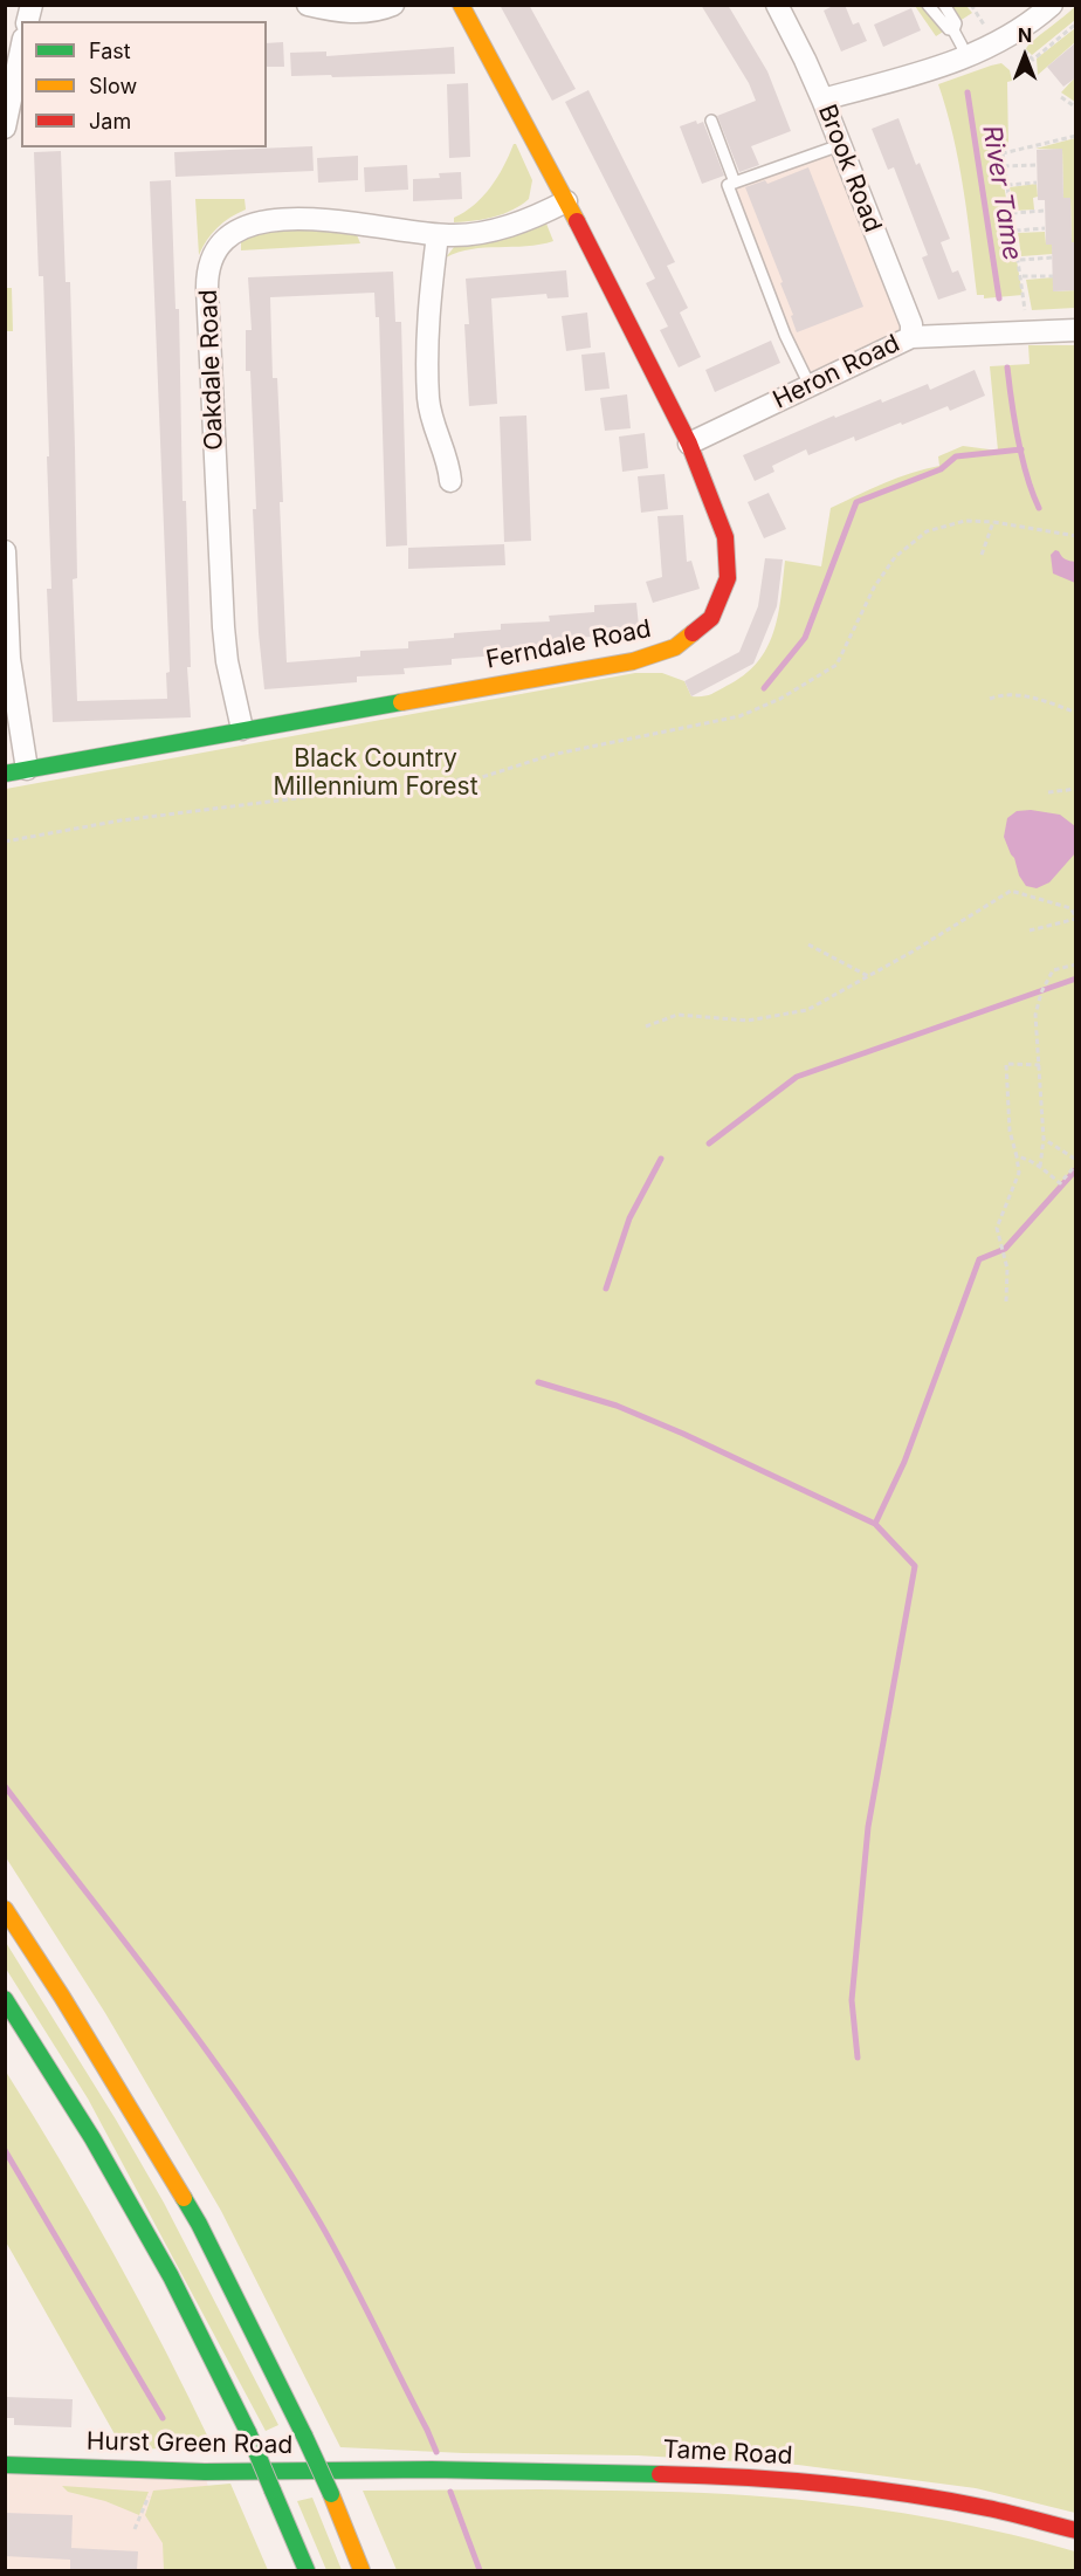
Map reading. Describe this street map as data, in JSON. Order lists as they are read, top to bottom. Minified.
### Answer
{"streets":{"main road":["Ferndale Road","Hurst Green Road","Tame Road"],"street":["Brook Road","Oakdale Road","Heron Road"]},"crossings":[["Brook Road","Heron Road"],["Oakdale Road","Ferndale Road"],["Heron Road","Ferndale Road"],["Hurst Green Road","Tame Road"]],"water":["River Tame"],"parks":["Black Country Millennium Forest"],"legend":["Fast","Slow","Jam"],"north":"top"}
